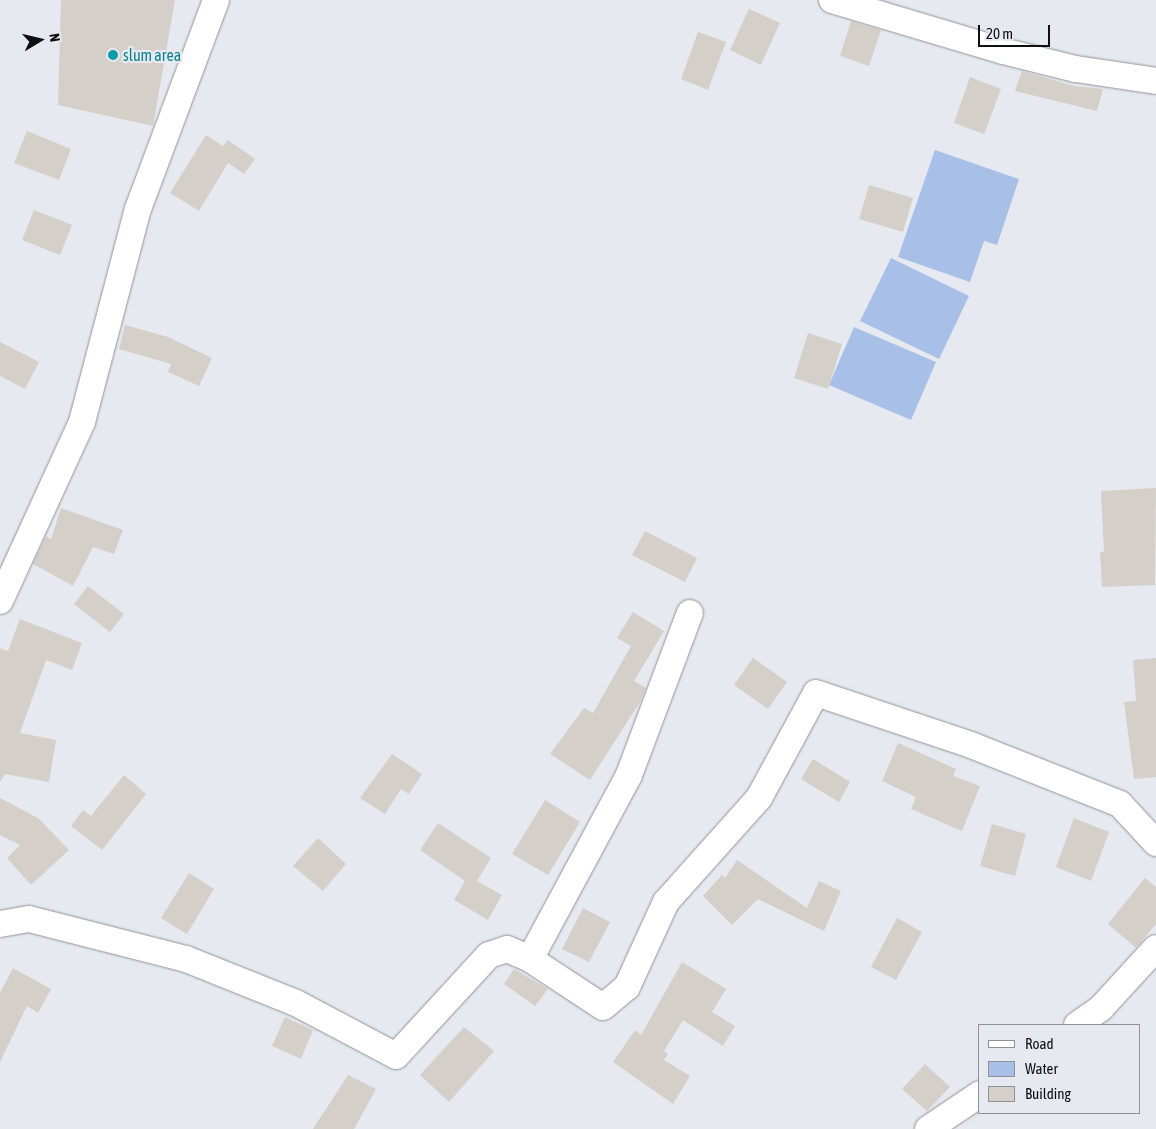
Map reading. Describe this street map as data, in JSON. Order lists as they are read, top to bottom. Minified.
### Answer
{"places":["slum area"],"legend":["Road","Water","Building"],"scale_bar":"20 m","north":"right"}
